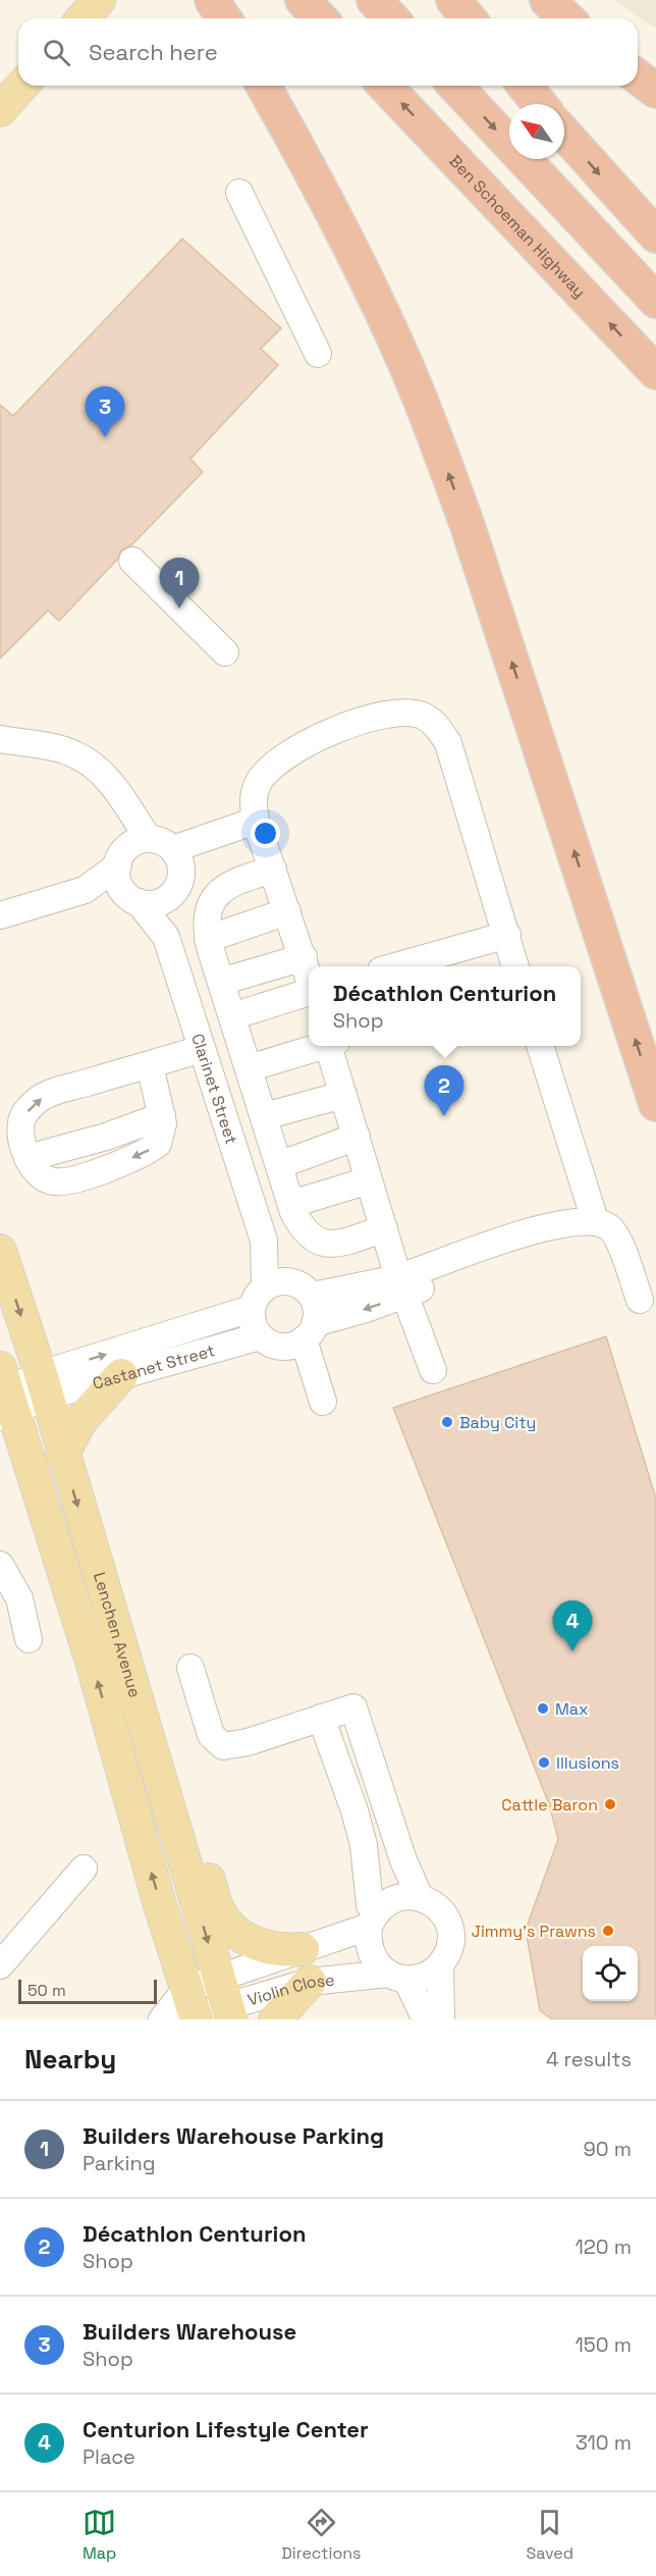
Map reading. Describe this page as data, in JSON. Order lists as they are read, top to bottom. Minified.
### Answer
{"streets":{"highway":["Ben Schoeman Highway"],"main road":["Lenchen Avenue"],"street":["Clarinet Street","Castanet Street","Violin Close"]},"crossings":[["Clarinet Street","Castanet Street"],["Castanet Street","Lenchen Avenue"],["Lenchen Avenue","Violin Close"]],"places":["Baby City","Max","Illusions","Cattle Baron","Jimmy's Prawns"],"scale_bar":"50 m","north":"top left","page":{"search":"Search here","pins":["3","1","2","4"],"popup":["Décathlon Centurion","Shop"],"scale":"50 m","heading":["Nearby","4 results"],"list":[{"mark":"1","name":"Builders Warehouse Parking","note":"Parking","value":"90 m"},{"mark":"2","name":"Décathlon Centurion","note":"Shop","value":"120 m"},{"mark":"3","name":"Builders Warehouse","note":"Shop","value":"150 m"},{"mark":"4","name":"Centurion Lifestyle Center","note":"Place","value":"310 m"}],"nav":["Map","Directions","Saved"]}}
